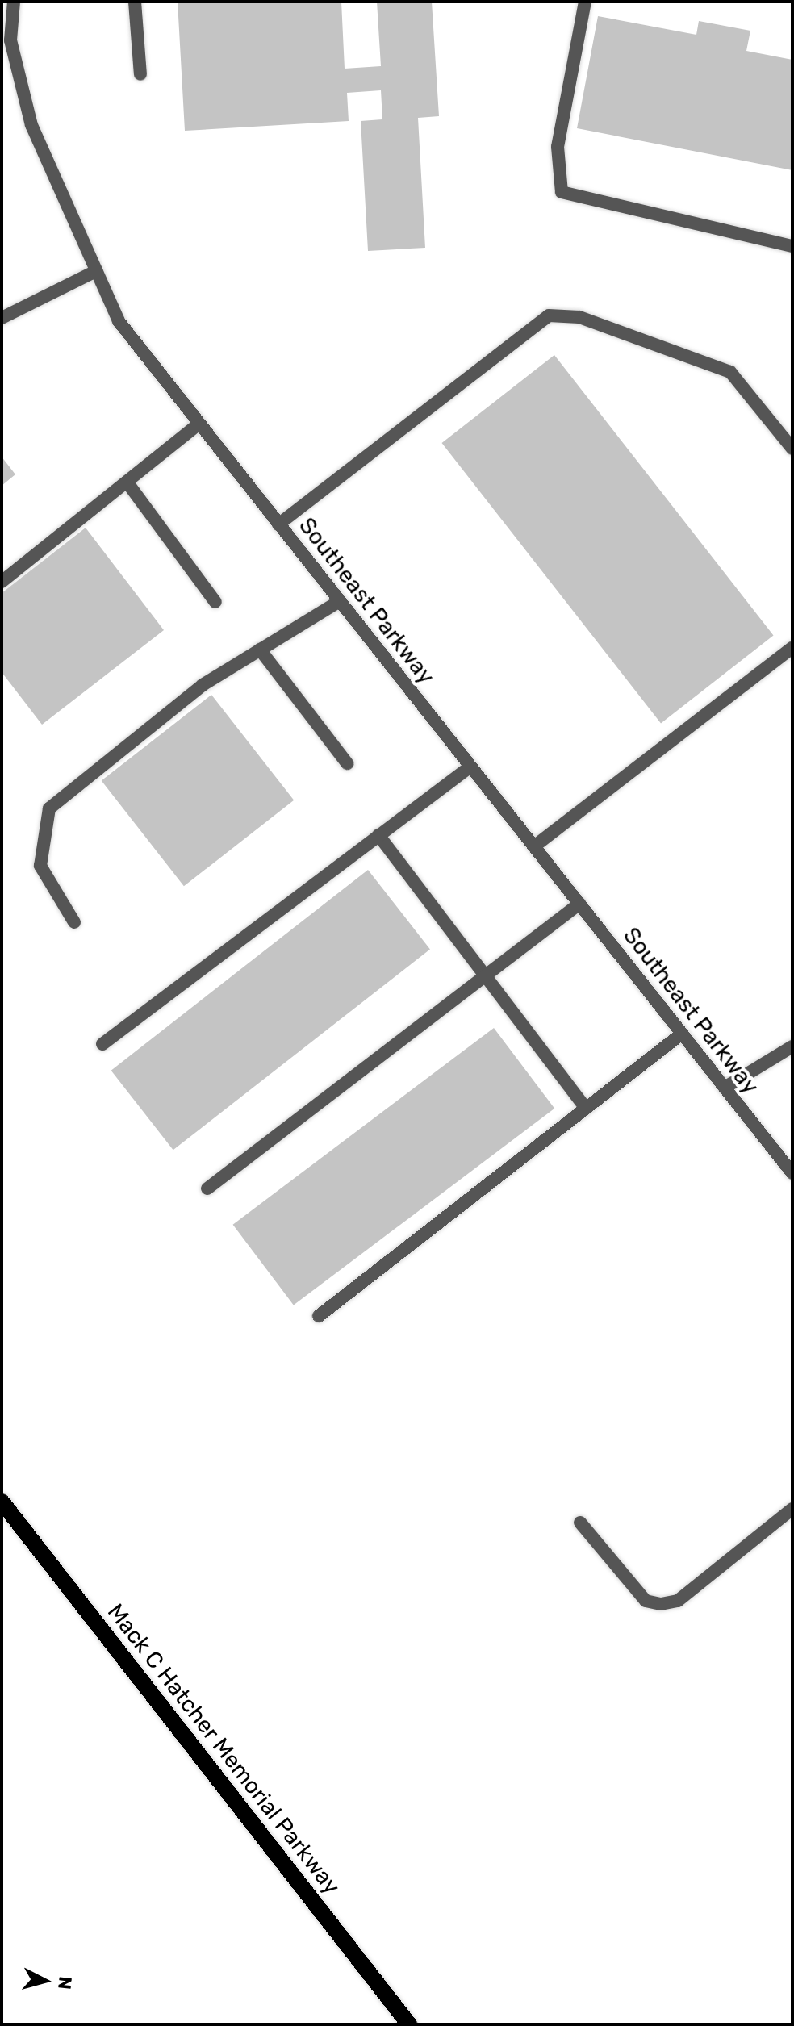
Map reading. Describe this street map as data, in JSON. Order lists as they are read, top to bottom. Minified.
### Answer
{"streets":{"main road":["Mack C Hatcher Memorial Parkway"],"street":["Southeast Parkway"]},"north":"right"}
